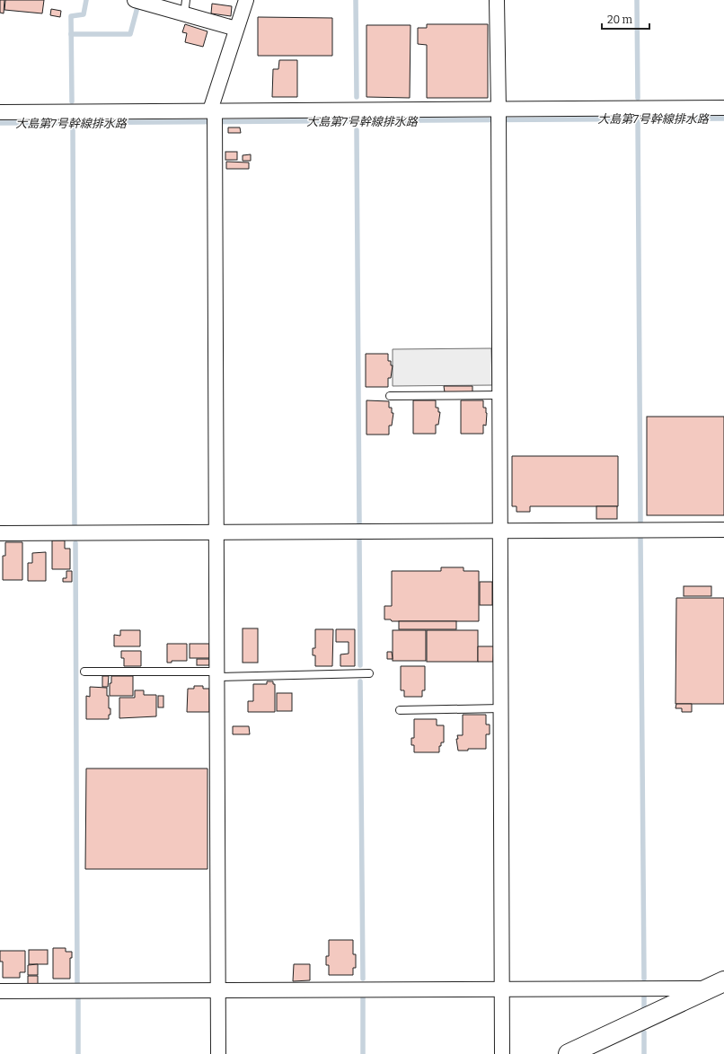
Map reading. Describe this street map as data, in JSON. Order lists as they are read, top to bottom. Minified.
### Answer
{"water":["大島第7号幹線排水路"],"scale_bar":"20 m"}
